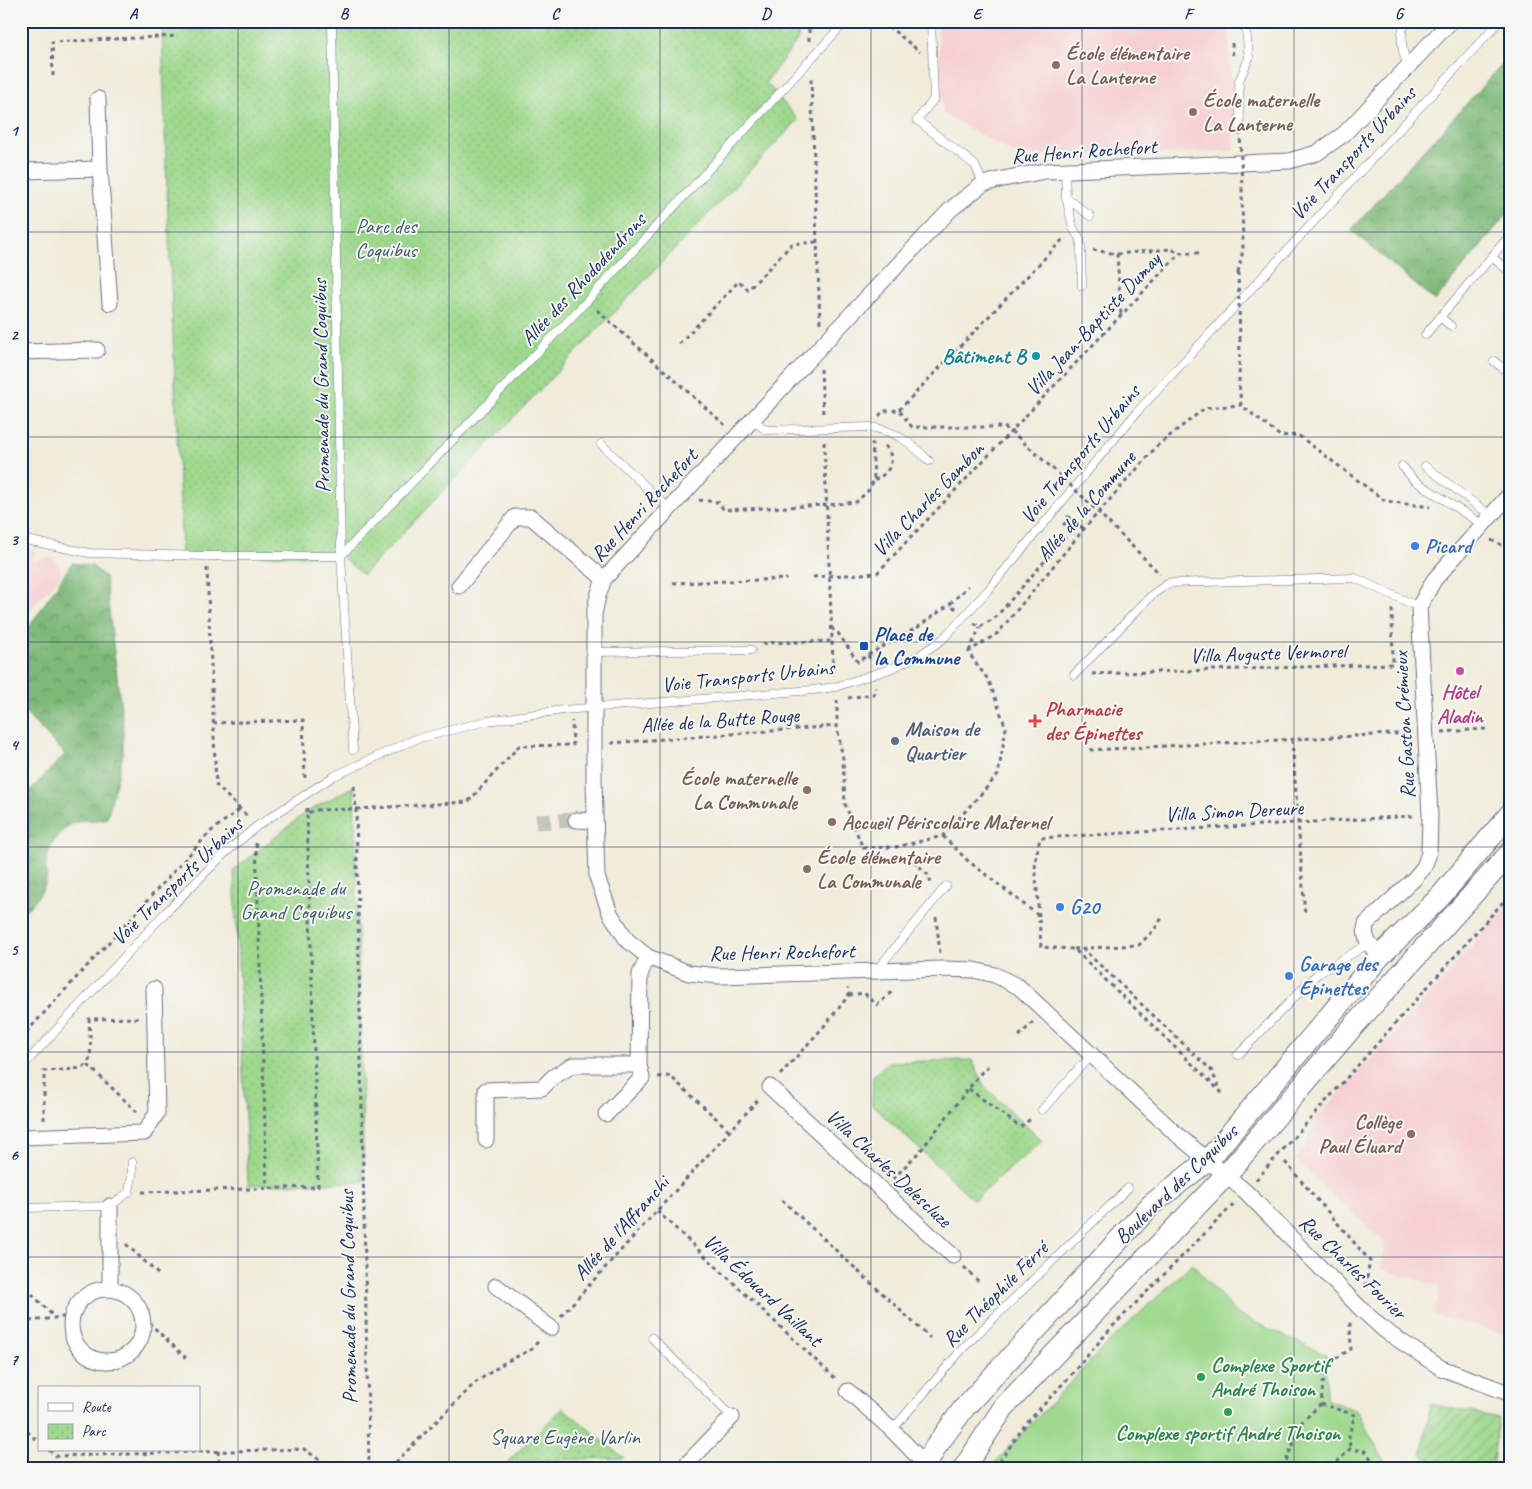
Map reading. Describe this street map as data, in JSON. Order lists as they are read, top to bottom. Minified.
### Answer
{"streets":{"main road":["Boulevard des Coquibus"],"street":["Rue Henri Rochefort","Rue Gaston Crémieux","Villa Charles Delescluze","Rue Charles Fourier"],"lane":["Voie Transports Urbains","Allée des Rhododendrons","Promenade du Grand Coquibus","Rue Théophile Ferré"],"path":["Villa Jean-Baptiste Dumay","Villa Charles Gambon","Allée de la Commune","Villa Auguste Vermorel","Allée de la Butte Rouge","Villa Simon Dereure","Allée de l'Affranchi","Villa Édouard Vaillant"]},"crossings":[["Rue Henri Rochefort","Voie Transports Urbains"],["Rue Henri Rochefort","Boulevard des Coquibus"],["Rue Henri Rochefort","Rue Charles Fourier"],["Allée des Rhododendrons","Promenade du Grand Coquibus"],["Villa Jean-Baptiste Dumay","Villa Charles Gambon"],["Rue Gaston Crémieux","Villa Simon Dereure"],["Rue Gaston Crémieux","Boulevard des Coquibus"],["Villa Charles Delescluze","Allée de l'Affranchi"],["Boulevard des Coquibus","Rue Charles Fourier"],["Allée de l'Affranchi","Villa Édouard Vaillant"]],"parks":["Parc des Coquibus","Promenade du Grand Coquibus","Square Eugène Varlin"],"places":{"other":["École élémentaire La Lanterne","École maternelle La Lanterne","Bâtiment B","Picard","Hôtel Aladin","Maison de Quartier","École maternelle La Communale","Accueil Périscolaire Maternel","École élémentaire La Communale","G20","Garage des Epinettes","Collège Paul Éluard","Complexe Sportif André Thoison","Complexe sportif André Thoison"],"transit":["Place de la Commune"],"health":["Pharmacie des Épinettes"]},"legend":["Route","Parc"],"grid":{"columns":["A","B","C","D","E","F","G"],"rows":["1","2","3","4","5","6","7"]}}
